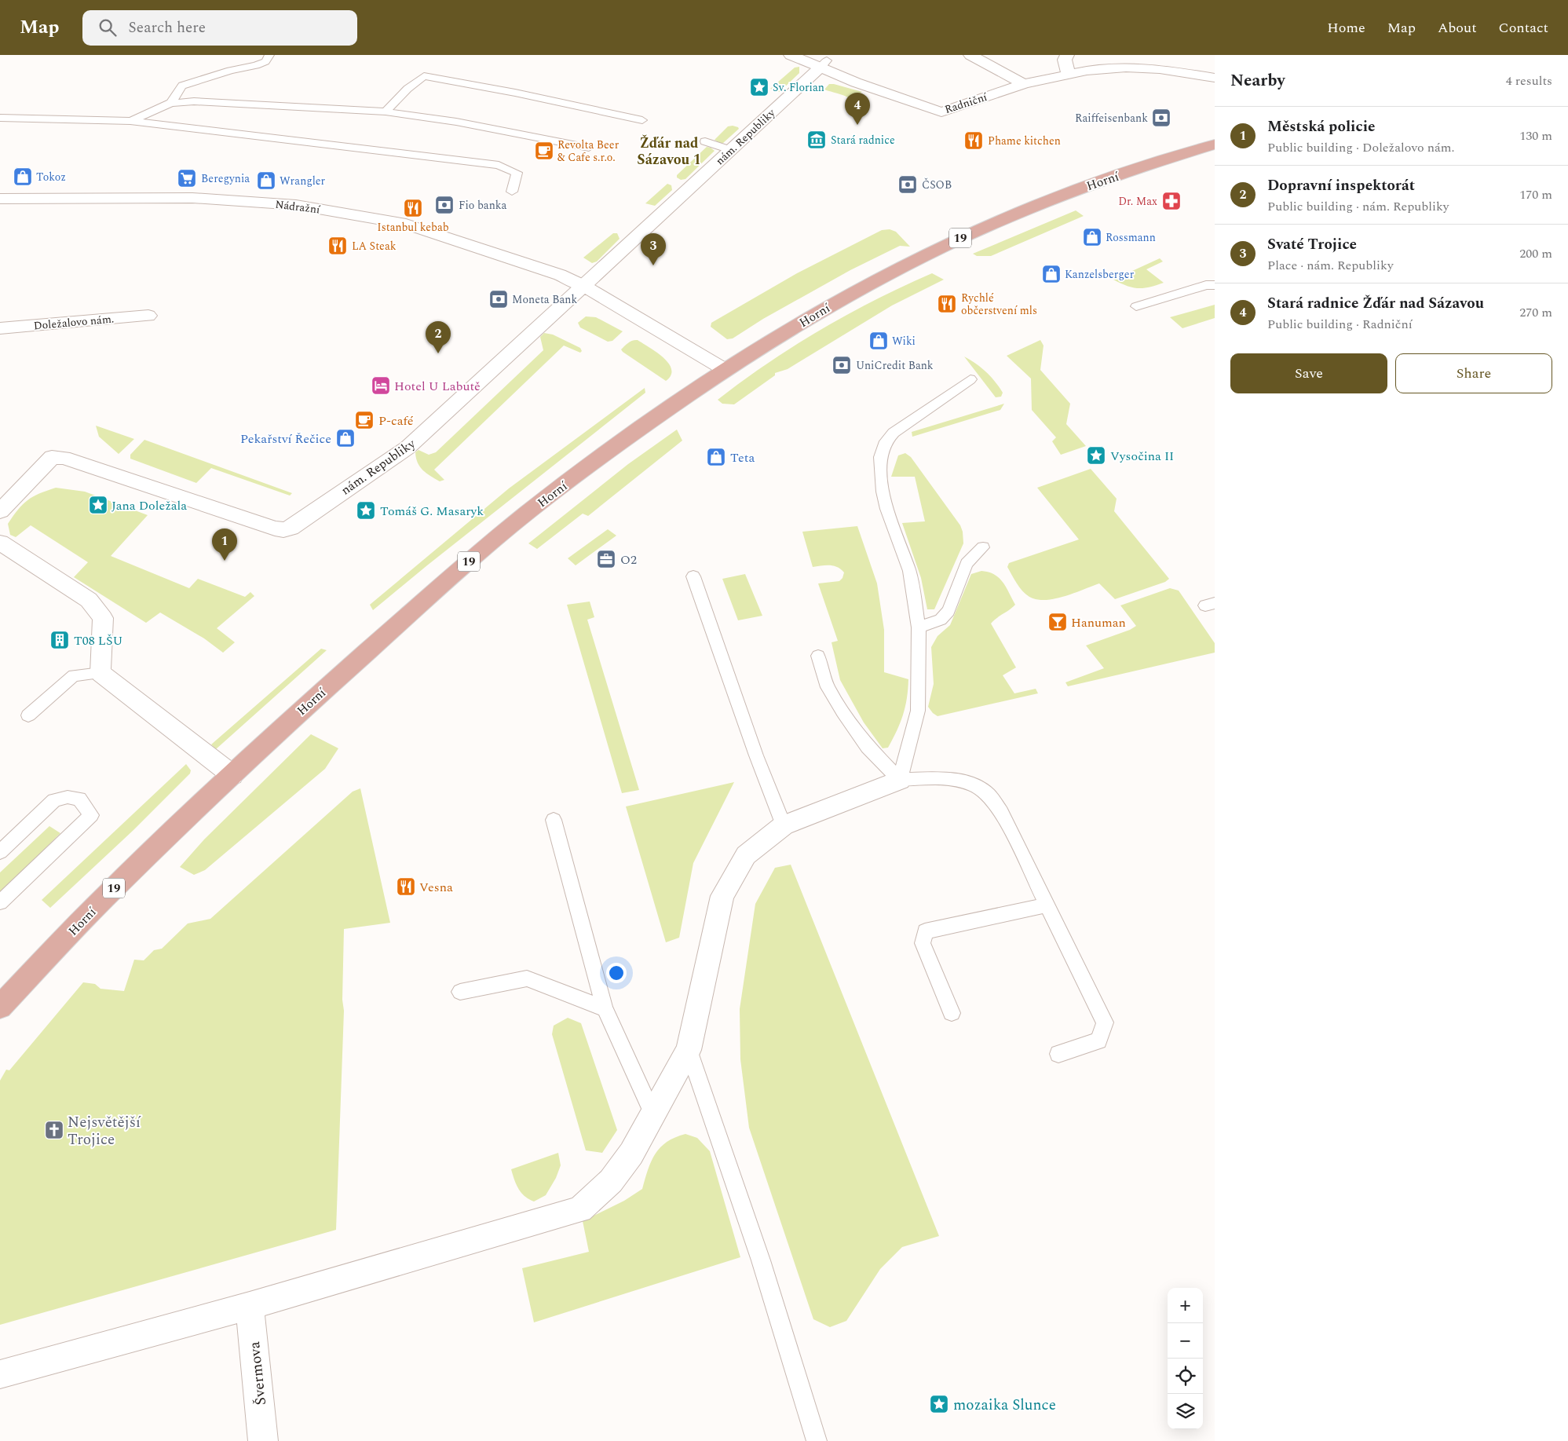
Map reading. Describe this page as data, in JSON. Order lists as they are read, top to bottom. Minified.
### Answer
{"streets":{"main road":["Horní","19"],"street":["Radniční","nám. Republiky","Nádražní","Doležalovo nám.","Švermova"]},"crossings":[["Radniční","nám. Republiky"],["nám. Republiky","Nádražní"]],"districts":["Žďár nad Sázavou 1"],"places":{"place":["Sv. Florian","Vysočina II","Jana Doležala","Tomáš G. Masaryk","mozaika Slunce"],"bank":["Raiffeisenbank","ČSOB","Fio banka","Moneta Bank","UniCredit Bank"],"museum":["Stará radnice"],"restaurant":["Phame kitchen","Istanbul kebab","LA Steak","Rychlé občerstvení mls","Vesna"],"cafe":["Revolta Beer & Cafe s.r.o.","P-café"],"shop":["Tokoz","Wrangler","Rossmann","Kanzelsberger","Wiki","Pekařství Řečice","Teta"],"supermarket":["Beregynia"],"pharmacy":["Dr. Max"],"hotel":["Hotel U Labutě"],"office":["O2"],"bar":["Hanuman"],"building":["T08 LŠU"],"church":["Nejsvětější Trojice"]},"page":{"header":"Map","search":"Search here","nav":["Home","Map","About","Contact"],"heading":["Nearby","4 results"],"pins":["4","3","2","1"],"list":[{"mark":"1","name":"Městská policie","note":"Public building · Doležalovo nám.","value":"130 m"},{"mark":"2","name":"Dopravní inspektorát","note":"Public building · nám. Republiky","value":"170 m"},{"mark":"3","name":"Svaté Trojice","note":"Place · nám. Republiky","value":"200 m"},{"mark":"4","name":"Stará radnice Žďár nad Sázavou","note":"Public building · Radniční","value":"270 m"}],"buttons":["Save","Share"],"map_buttons":["+","−"]}}
